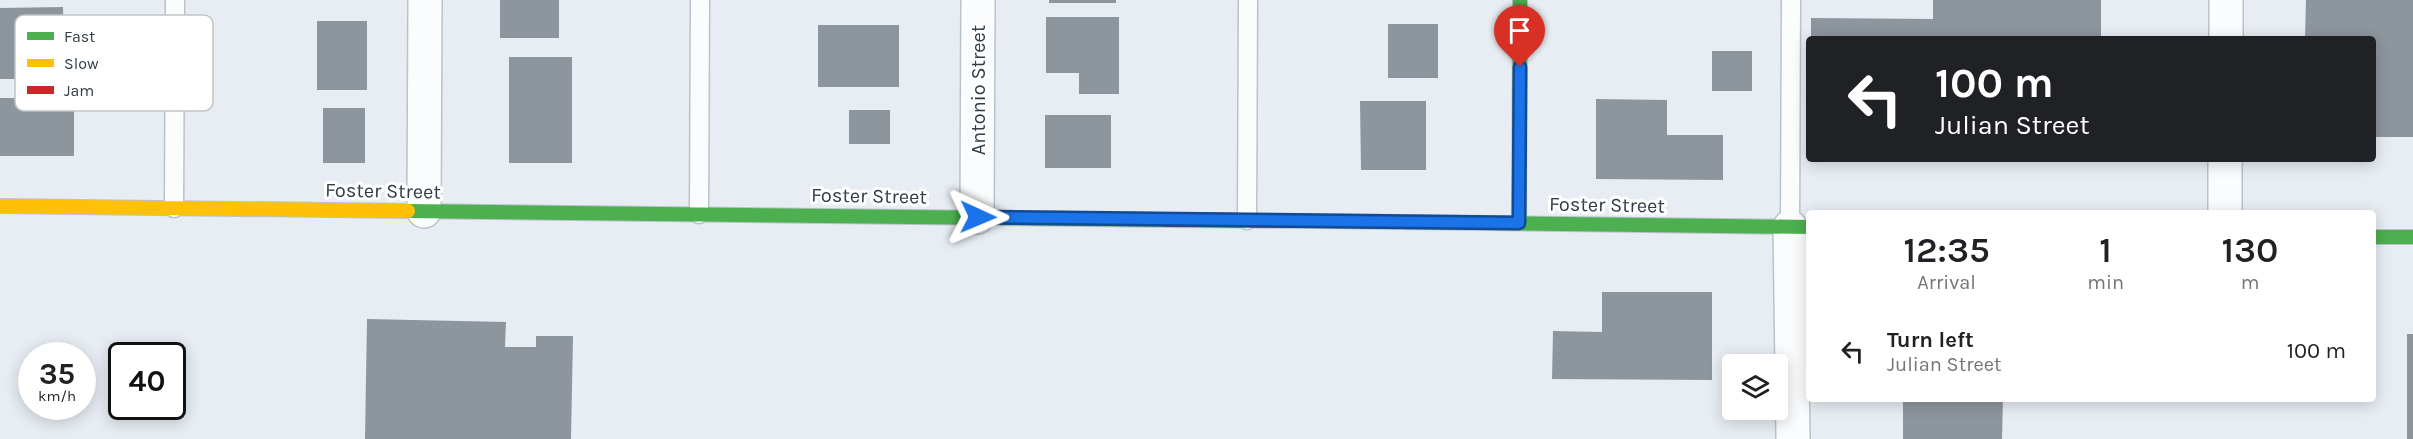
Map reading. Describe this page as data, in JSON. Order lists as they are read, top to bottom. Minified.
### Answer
{"streets":{"street":["Antonio Street","Foster Street"]},"crossings":[["Antonio Street","Foster Street"]],"legend":["Fast","Slow","Jam"],"page":{"turn":["100 m","Julian Street"],"eta":["12:35","Arrival","1","min","130","m"],"list":[{"name":"Turn left","note":"Julian Street","value":"100 m"}],"speed":"35 km/h","limit":"40"}}
